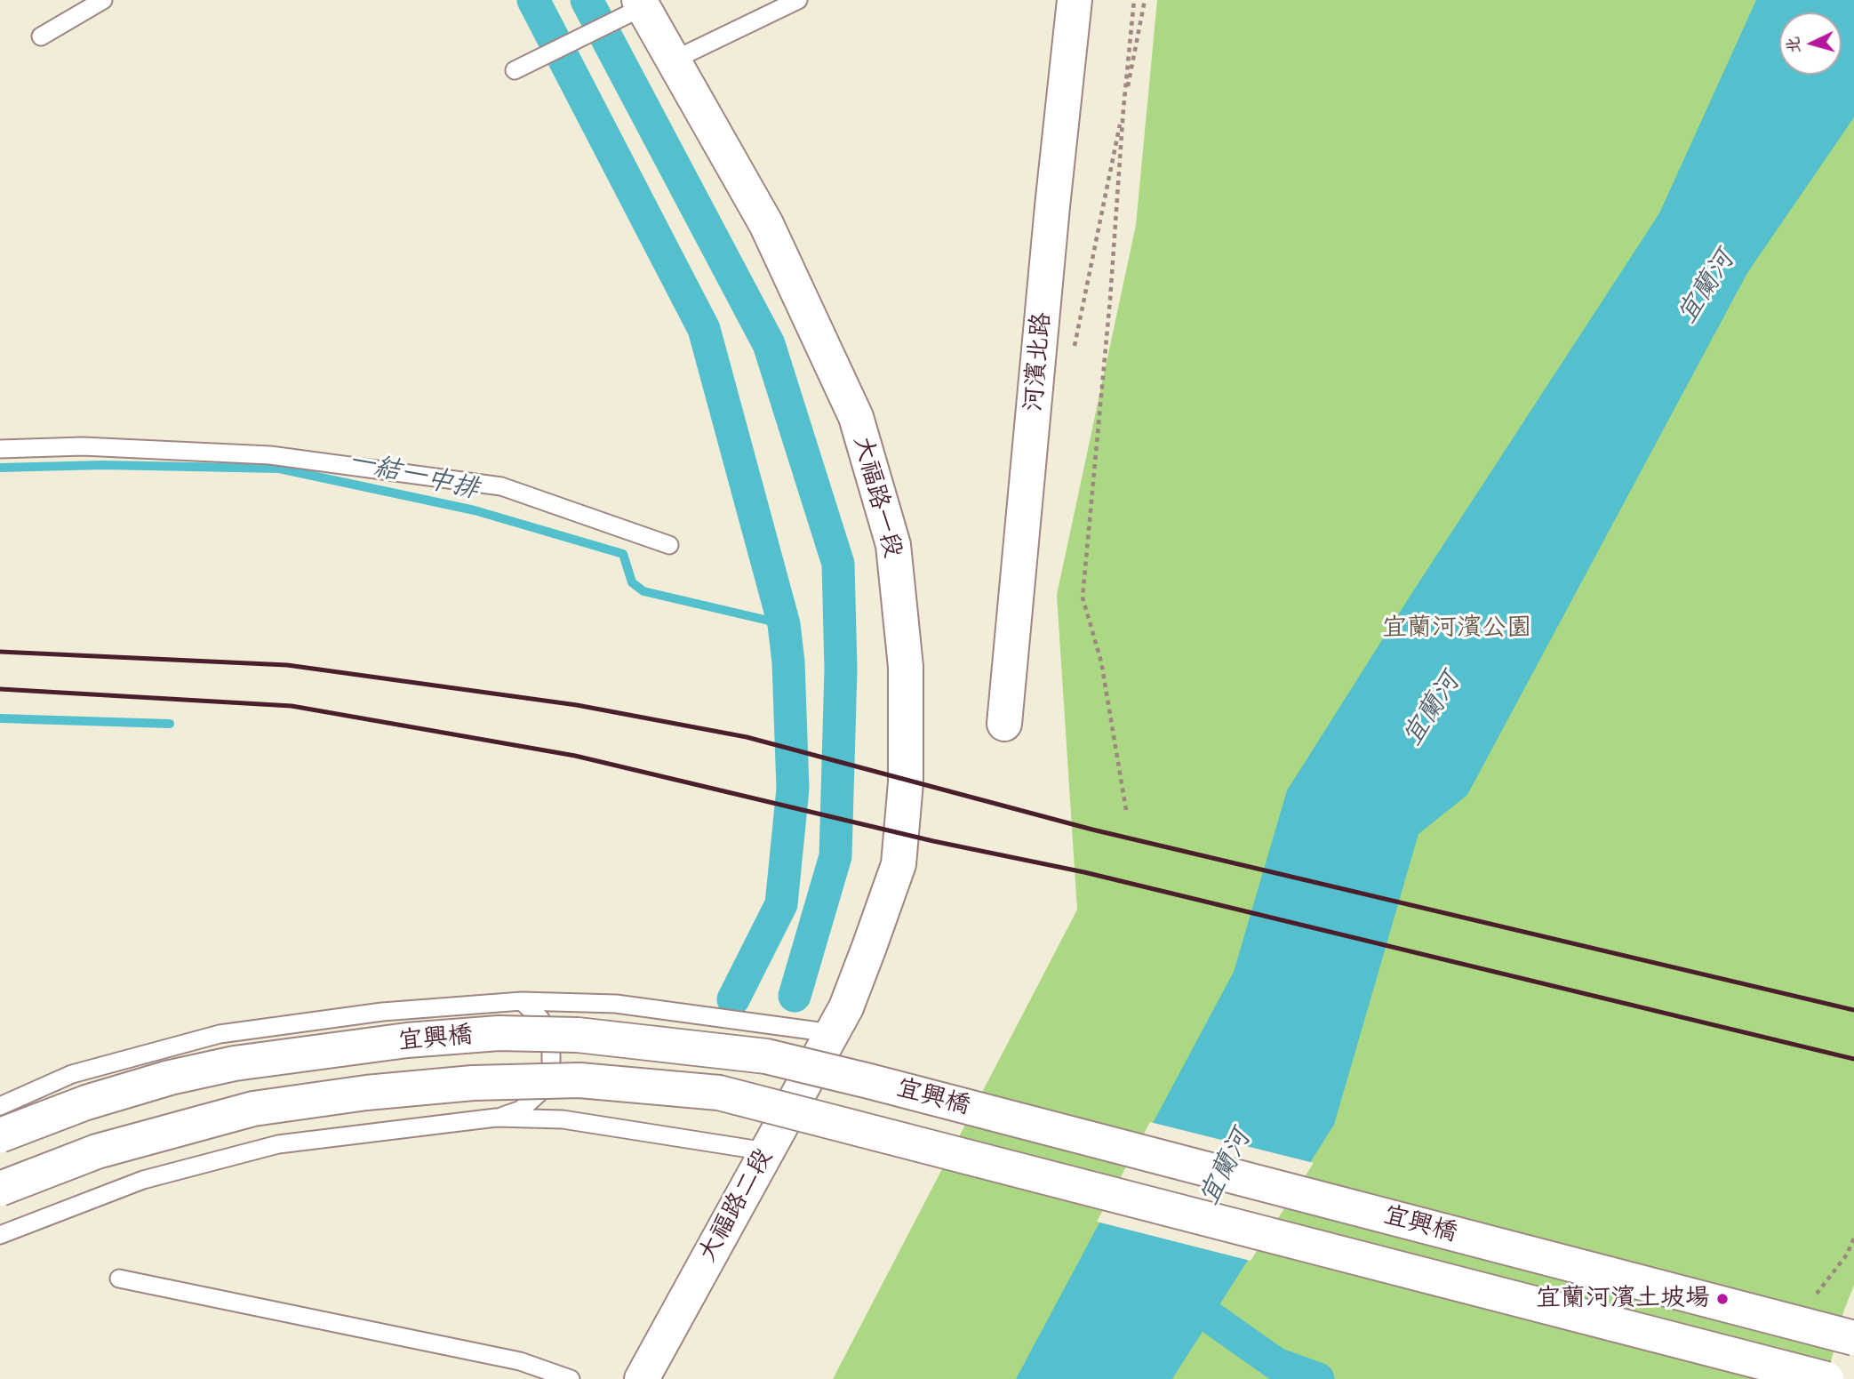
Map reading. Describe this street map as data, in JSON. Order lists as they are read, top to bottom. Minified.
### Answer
{"streets":{"street":["河濱北路","大福路一段","宜興橋","大福路二段"]},"crossings":[["大福路一段","大福路二段"]],"water":["宜蘭河","一結一中排"],"parks":["宜蘭河濱公園"],"places":["宜蘭河濱土坡場"],"north":"left"}
